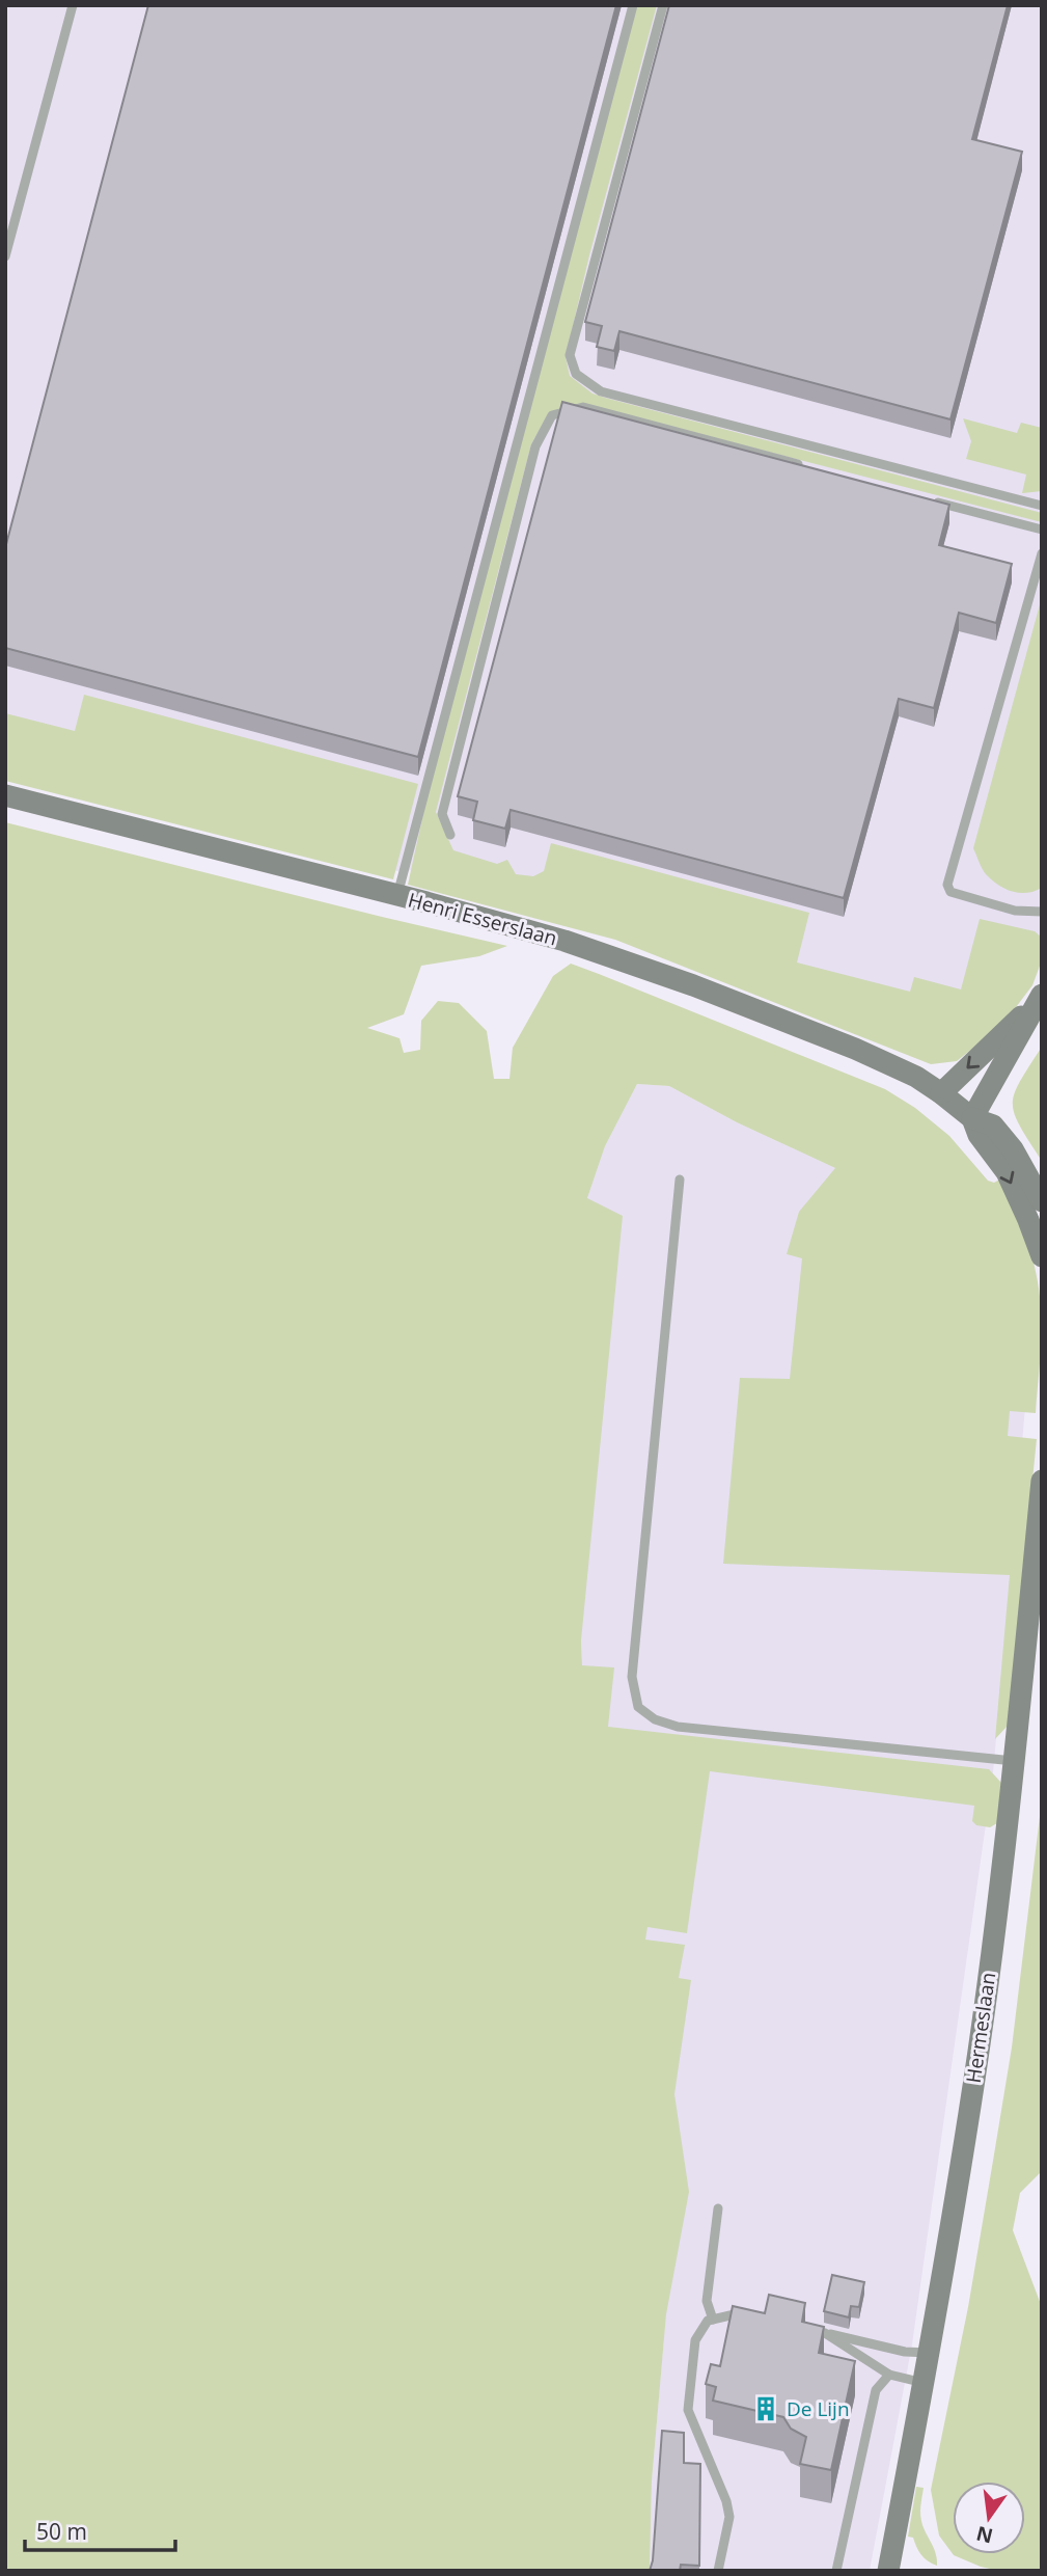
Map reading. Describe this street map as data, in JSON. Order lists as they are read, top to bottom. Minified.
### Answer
{"streets":{"street":["Henri Esserslaan","Hermeslaan"]},"places":{"building":["De Lijn"]},"scale_bar":"50 m","north":"bottom"}
